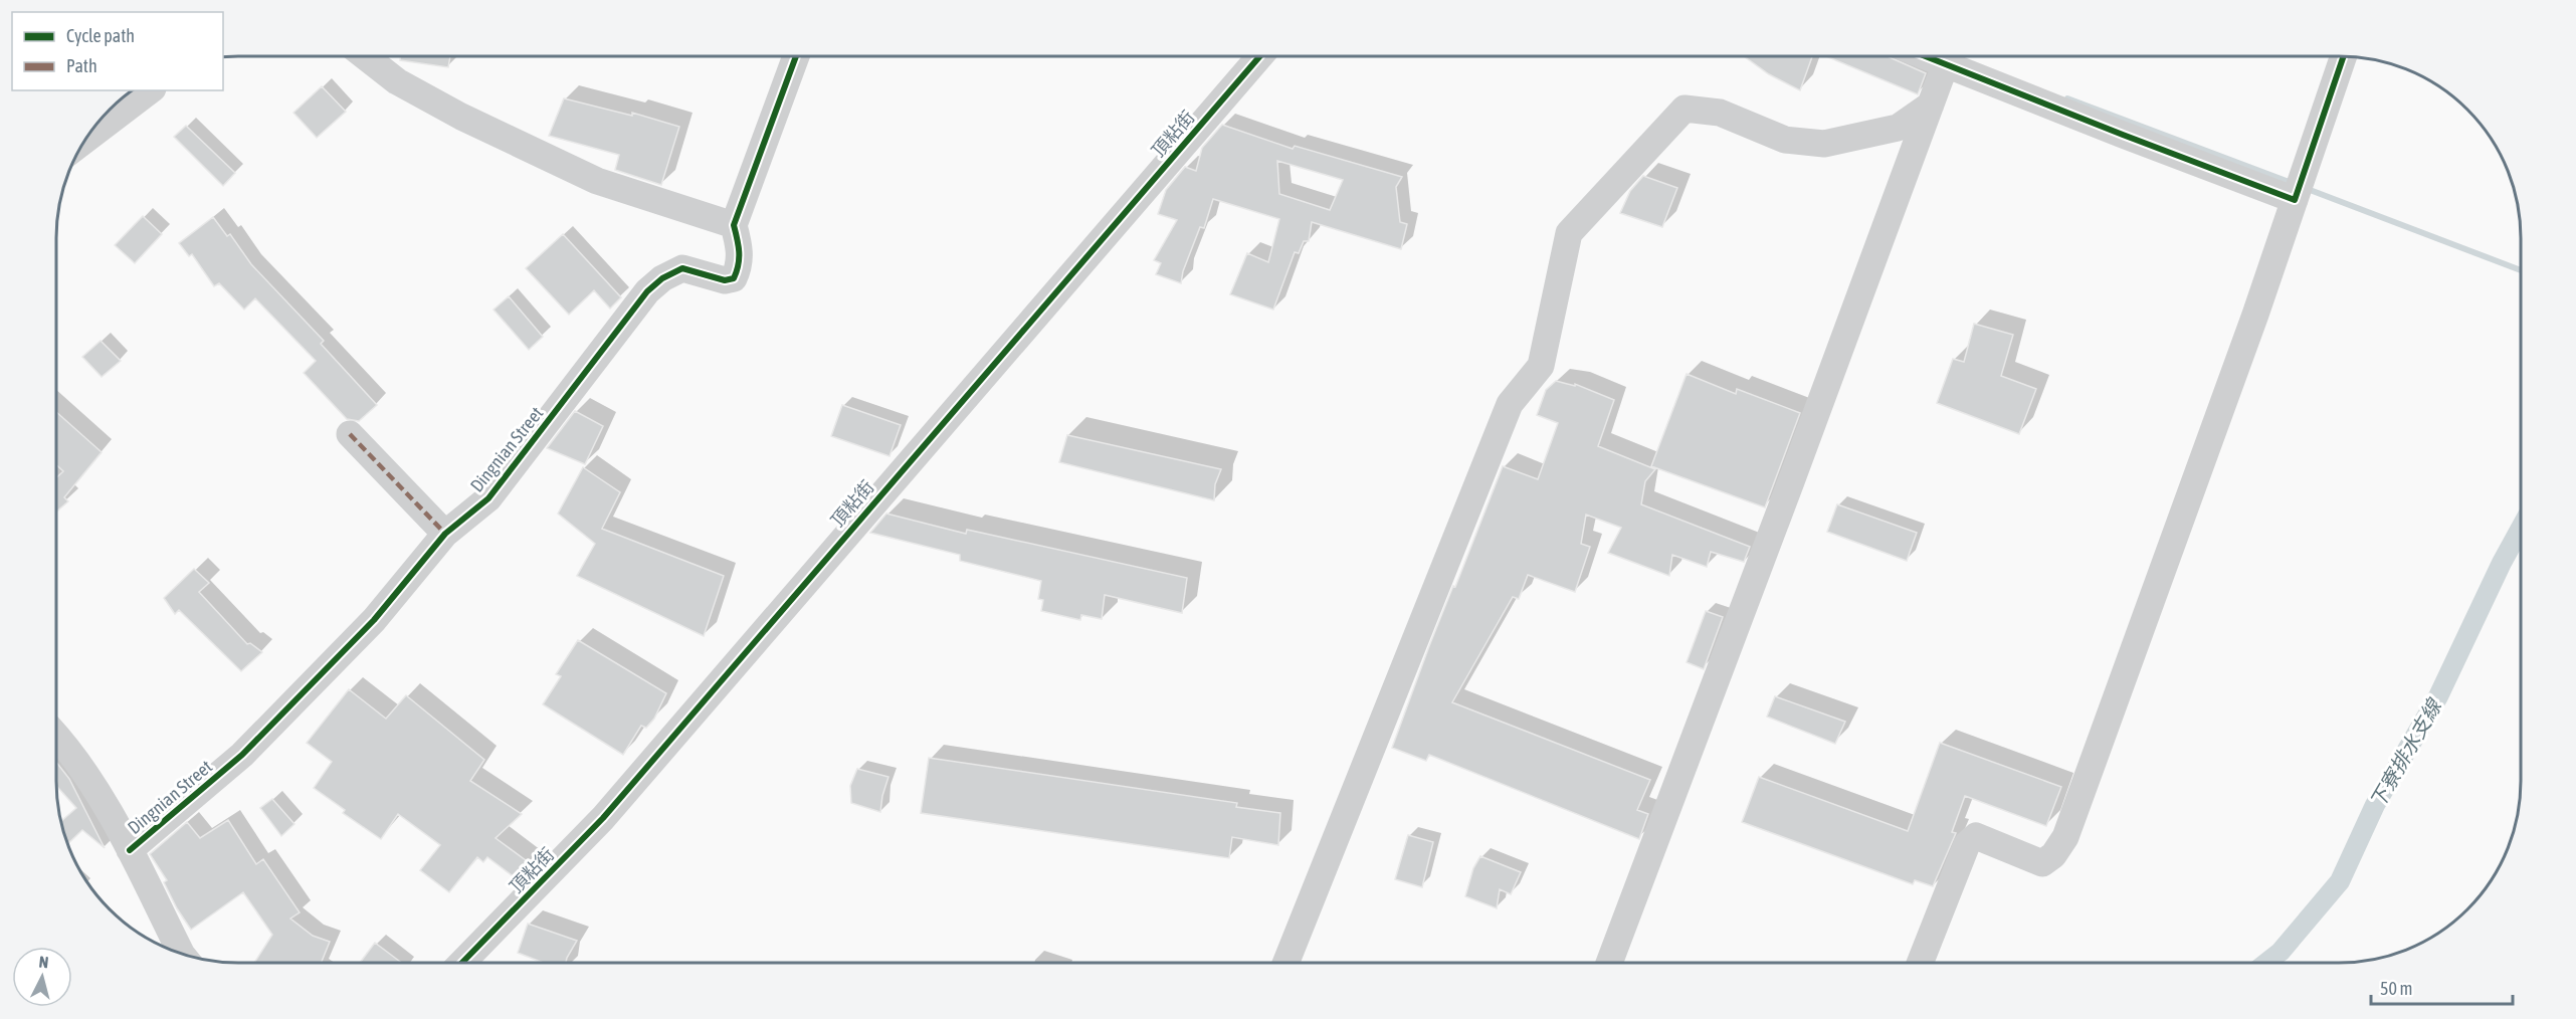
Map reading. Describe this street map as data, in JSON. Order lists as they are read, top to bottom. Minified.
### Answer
{"streets":{"street":["頂粘街","Dingnian Street"]},"water":["下寮排水支線"],"legend":["Cycle path","Path"],"scale_bar":"50 m","north":"top"}
